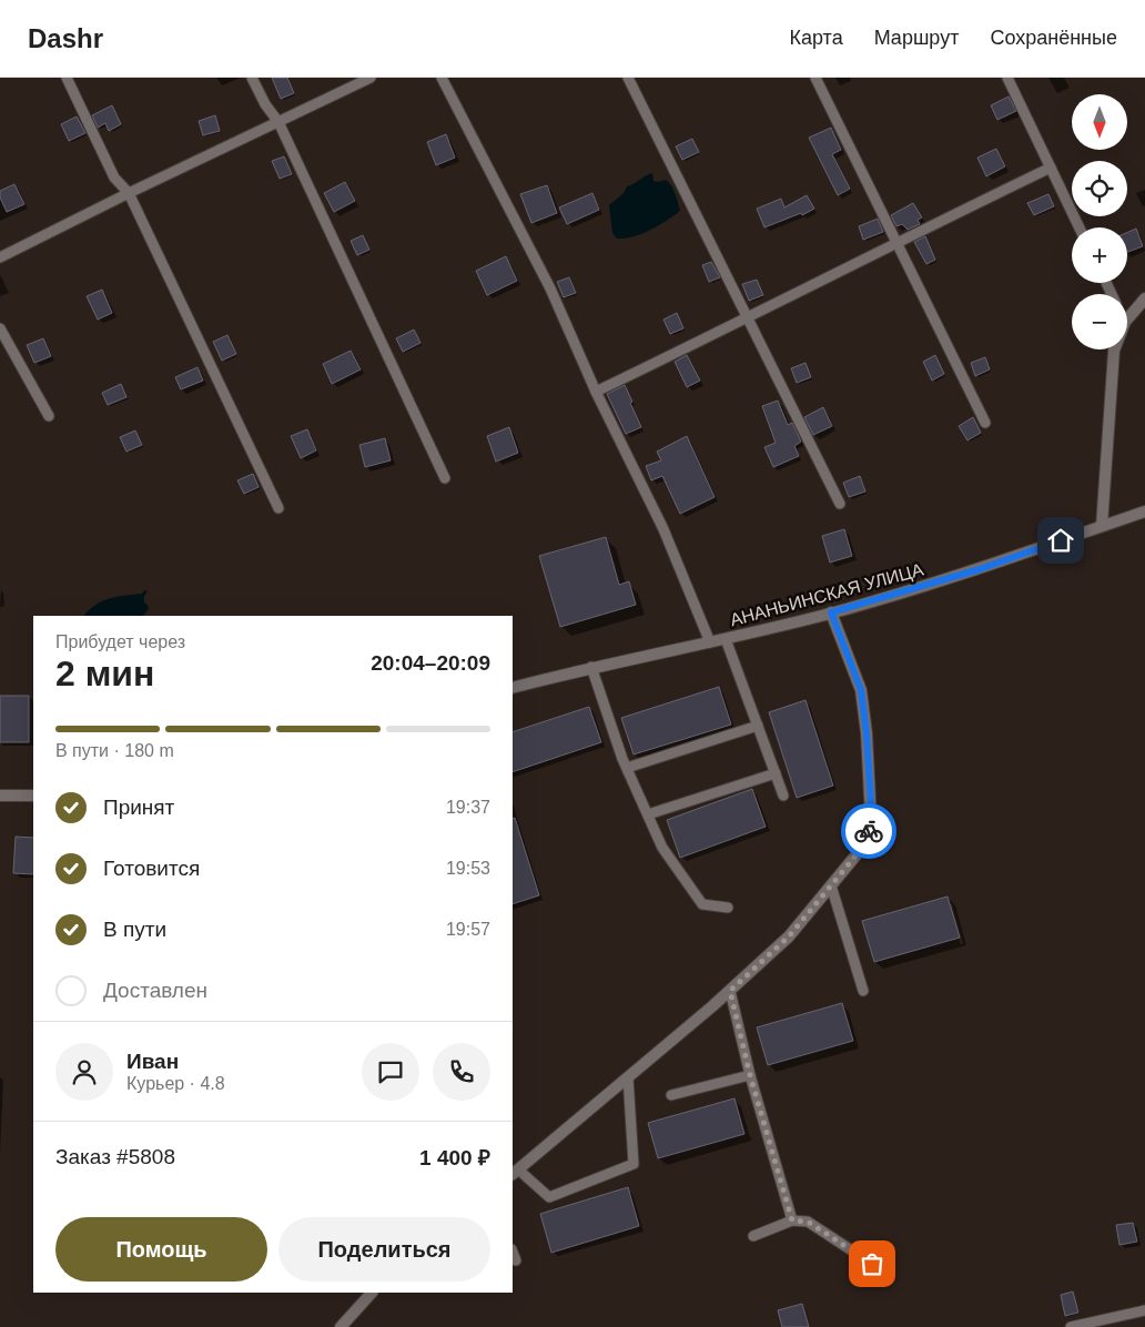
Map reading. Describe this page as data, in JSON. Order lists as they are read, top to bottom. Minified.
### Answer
{"streets":{"street":["АНАНЬИНСКАЯ УЛИЦА"]},"north":"bottom","page":{"header":"Dashr","nav":["Карта","Маршрут","Сохранённые"],"map_buttons":["+","−"],"heading":["2 мин","Прибудет через","20:04–20:09"],"panel":["Иван","Курьер · 4.8","Заказ #5808","1 400 ₽"],"bar":"В пути · 180 m","list":[["Принят","19:37"],["Готовится","19:53"],["В пути","19:57"],"Доставлен"],"buttons":["Помощь","Поделиться"]}}
